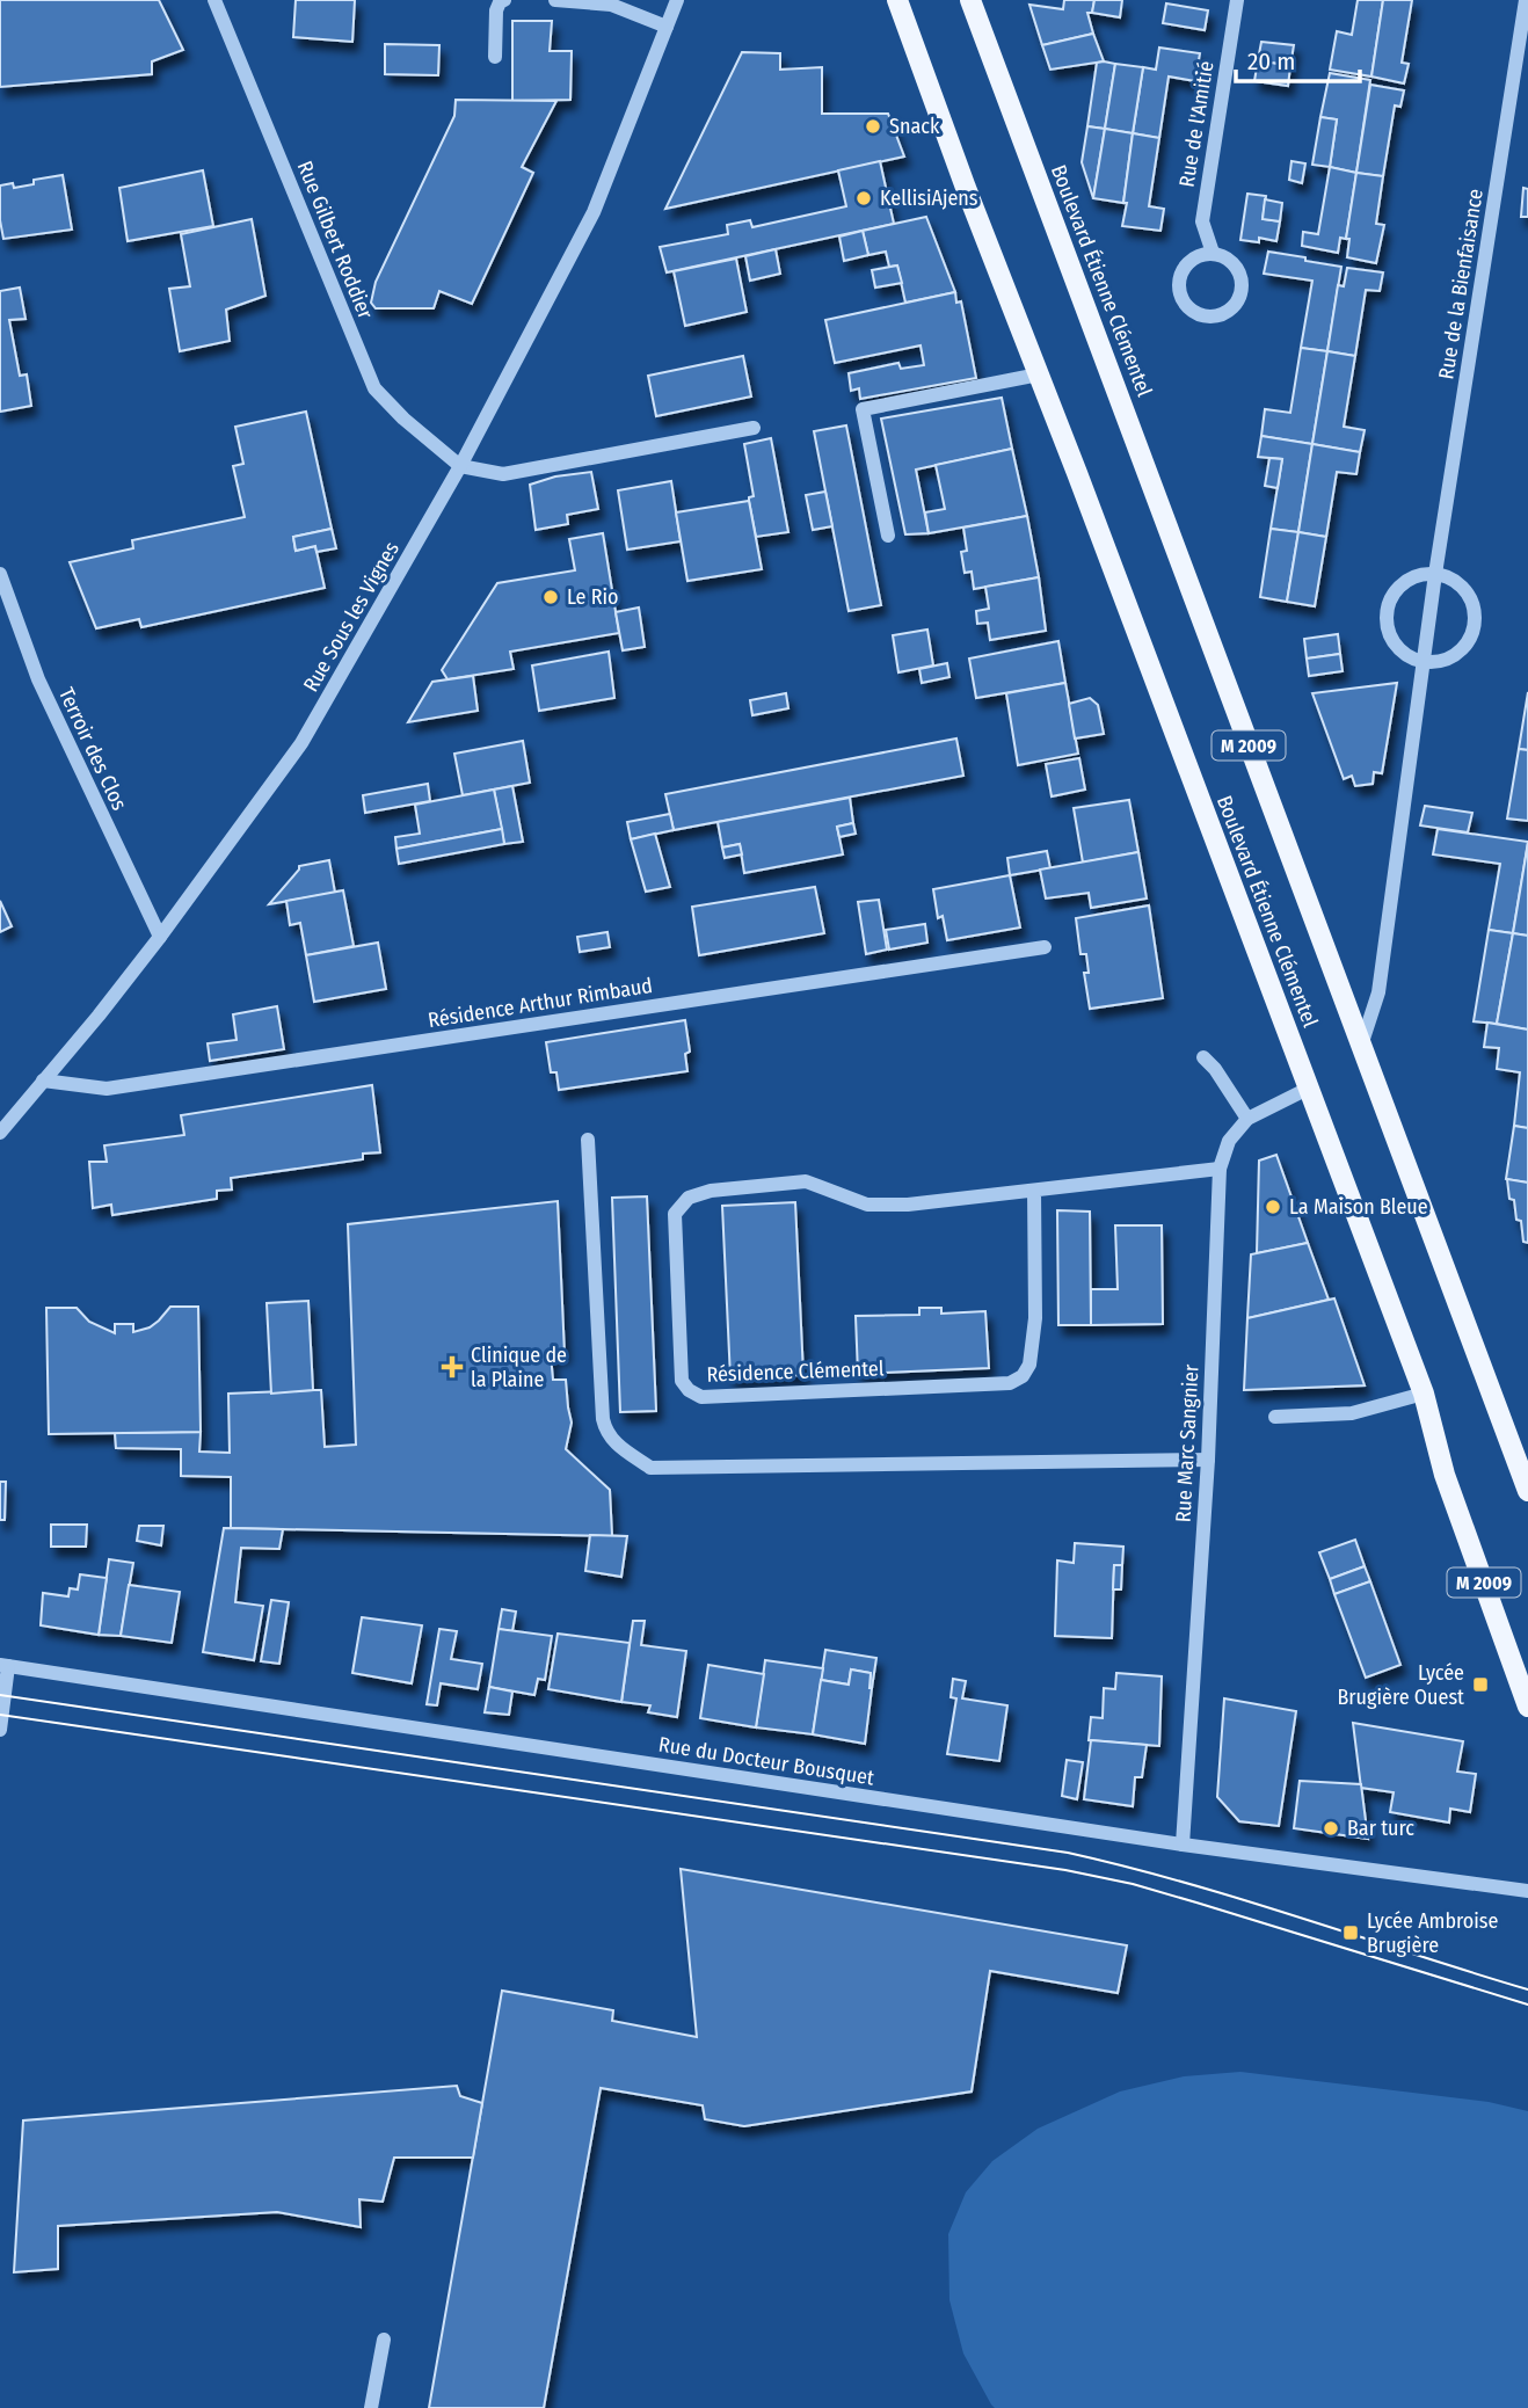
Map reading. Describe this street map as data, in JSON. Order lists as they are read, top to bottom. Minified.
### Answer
{"streets":{"main road":["Boulevard Étienne Clémentel","M 2009"],"street":["Rue de l'Amitié","Rue Gilbert Roddier","Rue de la Bienfaisance","Rue Sous les Vignes","Terroir des Clos","Résidence Arthur Rimbaud","Résidence Clémentel","Rue Marc Sangnier","Rue du Docteur Bousquet"]},"crossings":[["Rue Gilbert Roddier","Rue Sous les Vignes"],["Boulevard Étienne Clémentel","Rue de la Bienfaisance"],["Boulevard Étienne Clémentel","Rue Marc Sangnier"],["Rue Sous les Vignes","Terroir des Clos"],["Rue Sous les Vignes","Résidence Arthur Rimbaud"],["Résidence Clémentel","Rue Marc Sangnier"],["Rue Marc Sangnier","Rue du Docteur Bousquet"]],"places":{"other":["Snack","KellisiAjens","Le Rio","La Maison Bleue","Bar turc"],"health":["Clinique de la Plaine"],"transit":["Lycée Brugière Ouest","Lycée Ambroise Brugière"]},"scale_bar":"20 m"}
